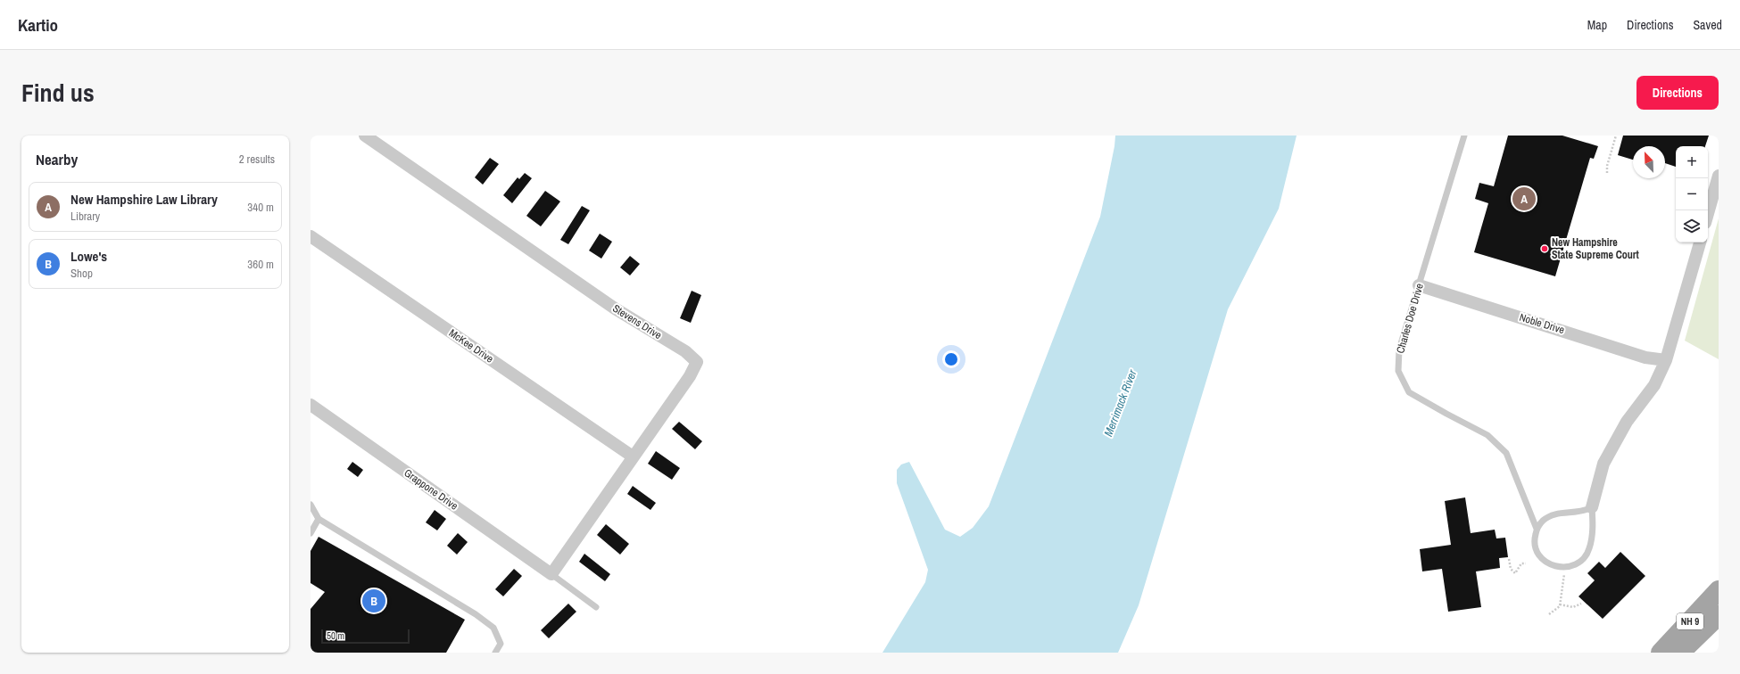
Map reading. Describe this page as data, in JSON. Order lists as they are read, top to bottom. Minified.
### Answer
{"streets":{"main road":["NH 9"],"street":["Charles Doe Drive","Stevens Drive","Noble Drive","McKee Drive","Grappone Drive"]},"crossings":[["Charles Doe Drive","Noble Drive"],["Stevens Drive","McKee Drive"],["Stevens Drive","Grappone Drive"]],"water":["Merrimack River"],"places":["New Hampshire State Supreme Court"],"scale_bar":"50 m","north":"top left","page":{"header":"Kartio","nav":["Map","Directions","Saved"],"title":"Find us","buttons":"Directions","heading":["Nearby","2 results"],"map_buttons":["+","−"],"list":[{"mark":"A","name":"New Hampshire Law Library","note":"Library","value":"340 m"},{"mark":"B","name":"Lowe's","note":"Shop","value":"360 m"}],"pins":["A","B"],"scale":"50 m"}}
